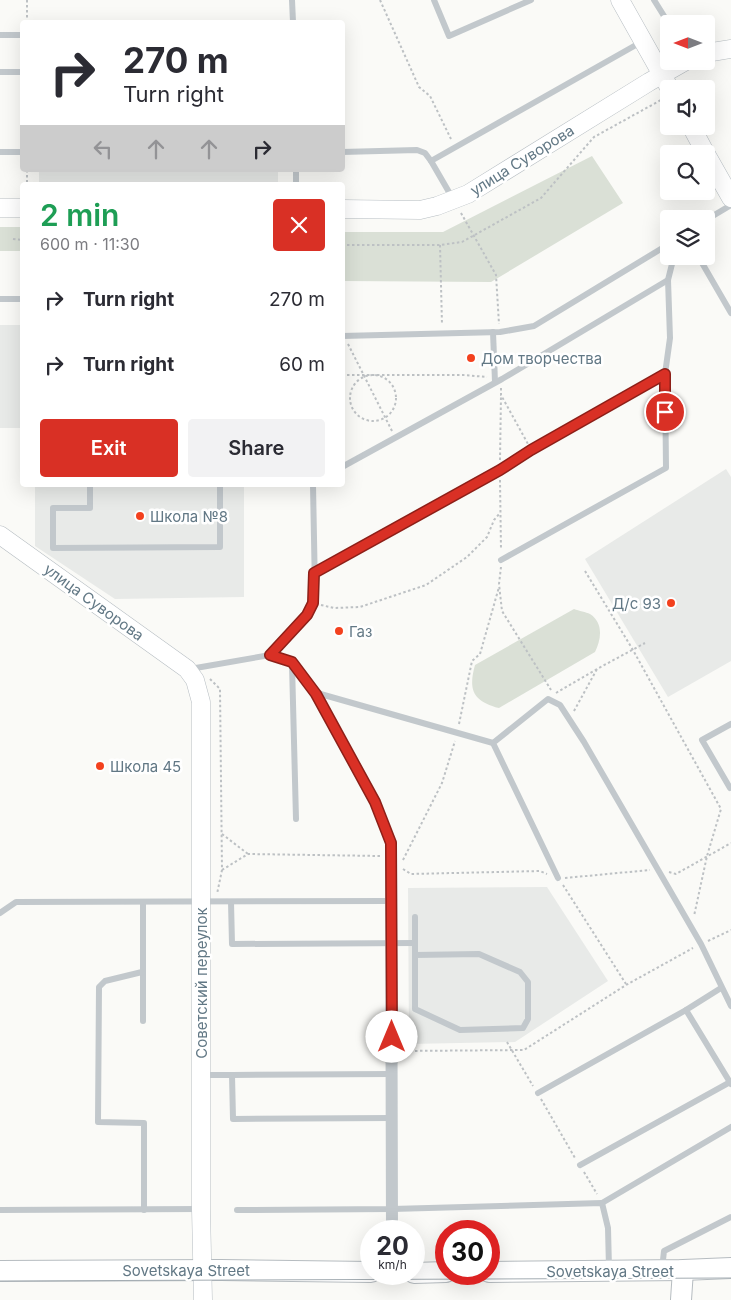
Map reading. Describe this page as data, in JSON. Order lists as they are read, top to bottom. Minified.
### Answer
{"streets":{"main road":["Sovetskaya Street"],"street":["улица Суворова","Советский переулок"]},"crossings":[["улица Суворова","Советский переулок"],["Советский переулок","Sovetskaya Street"]],"places":["Дом творчества","Школа №8","Д/с 93","Газ","Школа 45"],"north":"left","page":{"turn":["270 m","Turn right"],"heading":["2 min","600 m · 11:30"],"list":[{"name":"Turn right","value":"270 m"},{"name":"Turn right","value":"60 m"}],"buttons":["Exit","Share"],"speed":"20 km/h","limit":"30"}}
